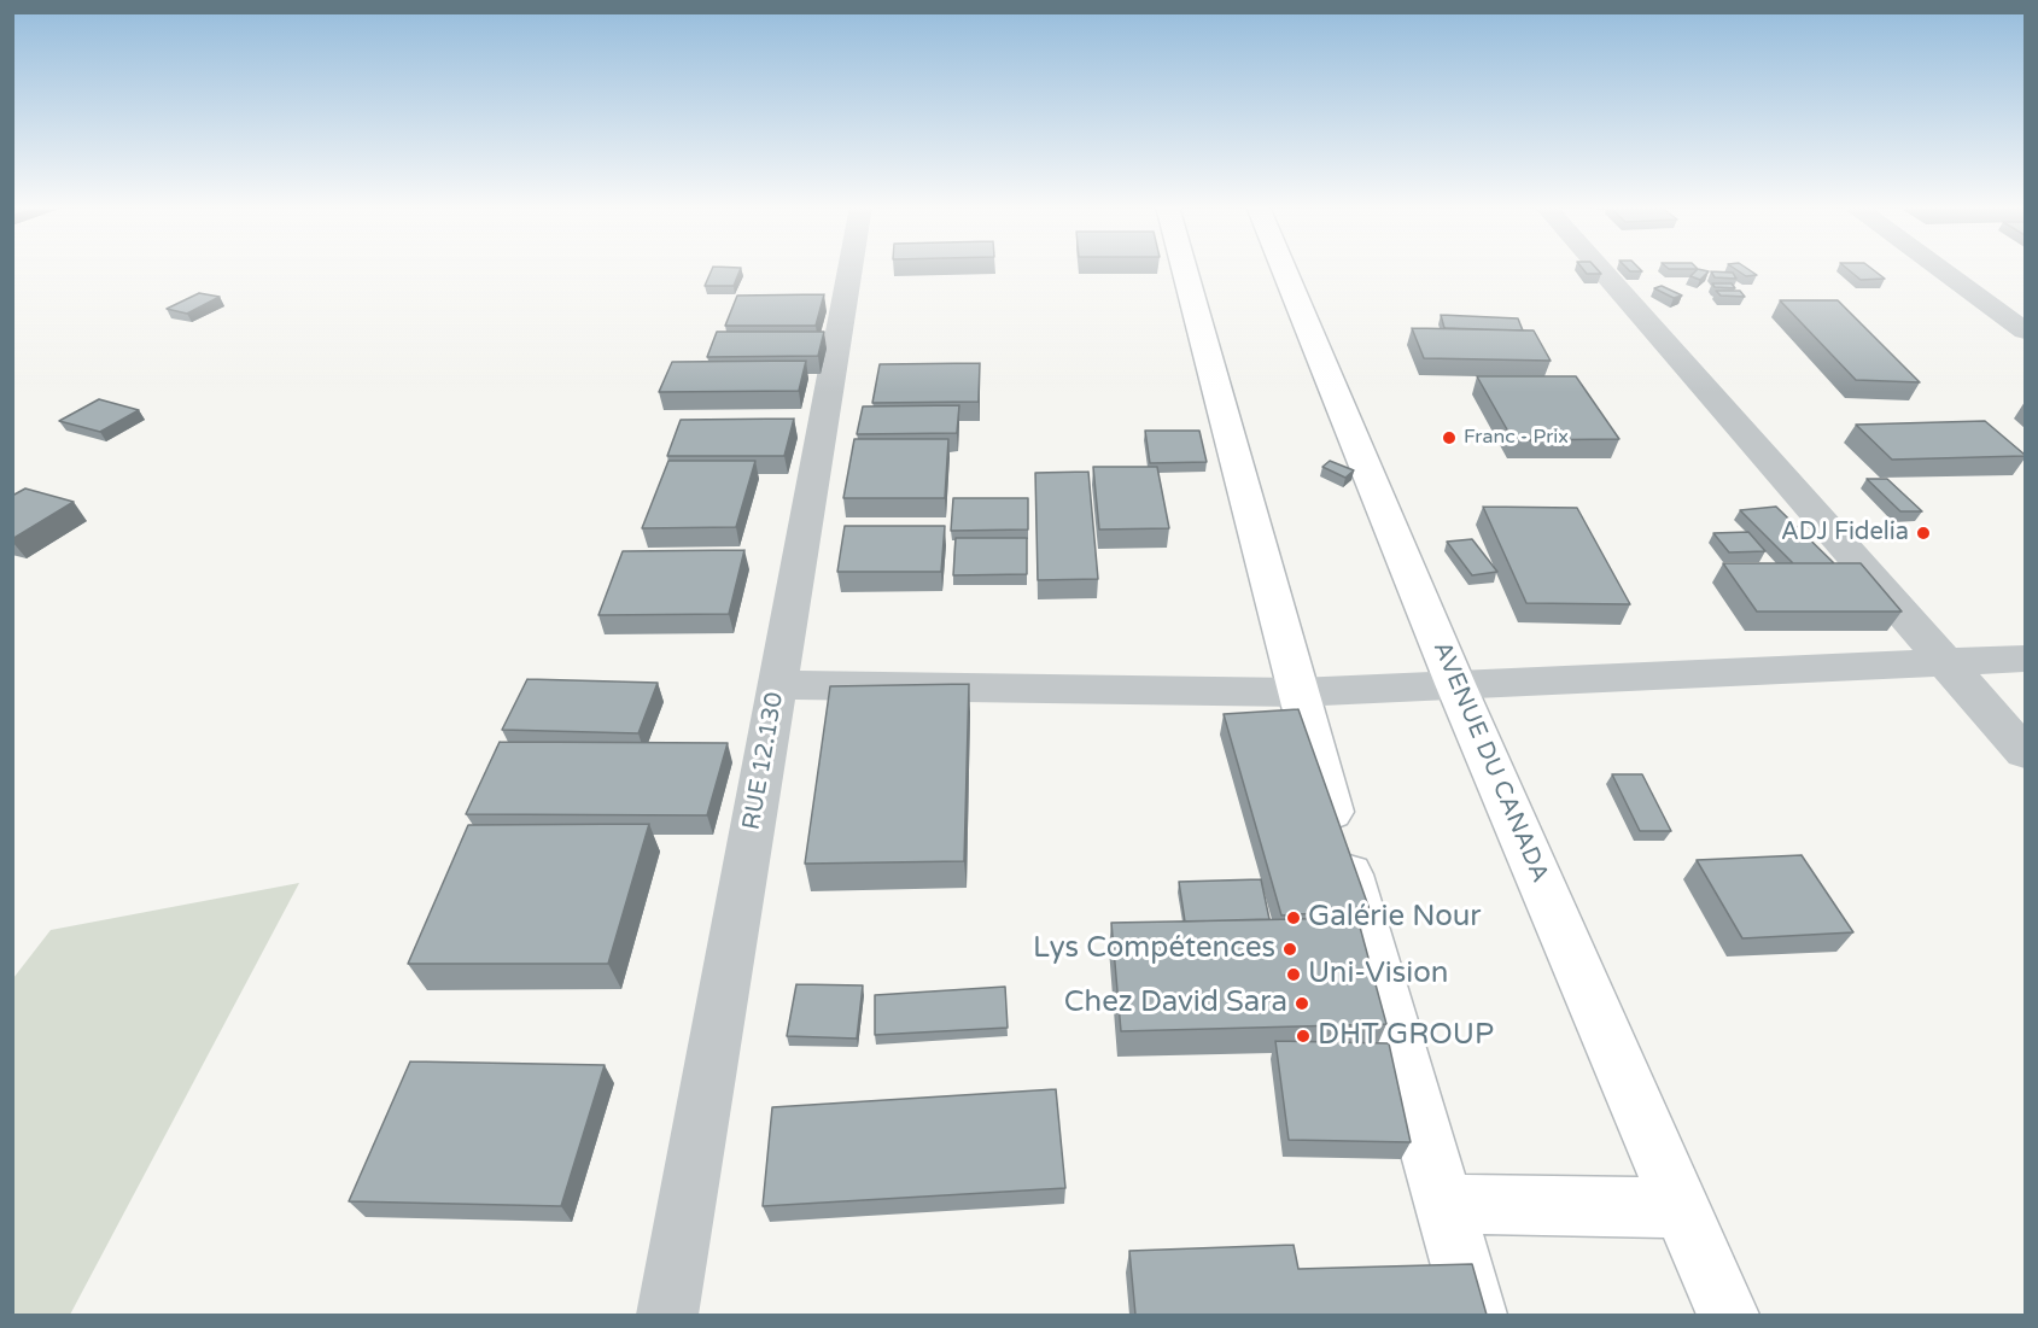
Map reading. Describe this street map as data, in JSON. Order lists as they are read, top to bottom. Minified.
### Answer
{"streets":{"main road":["AVENUE DU CANADA"],"street":["RUE 12.130"]},"places":["Franc - Prix","ADJ Fidelia","Galérie Nour","Lys Compétences","Uni-Vision","Chez David Sara","DHT GROUP"]}
